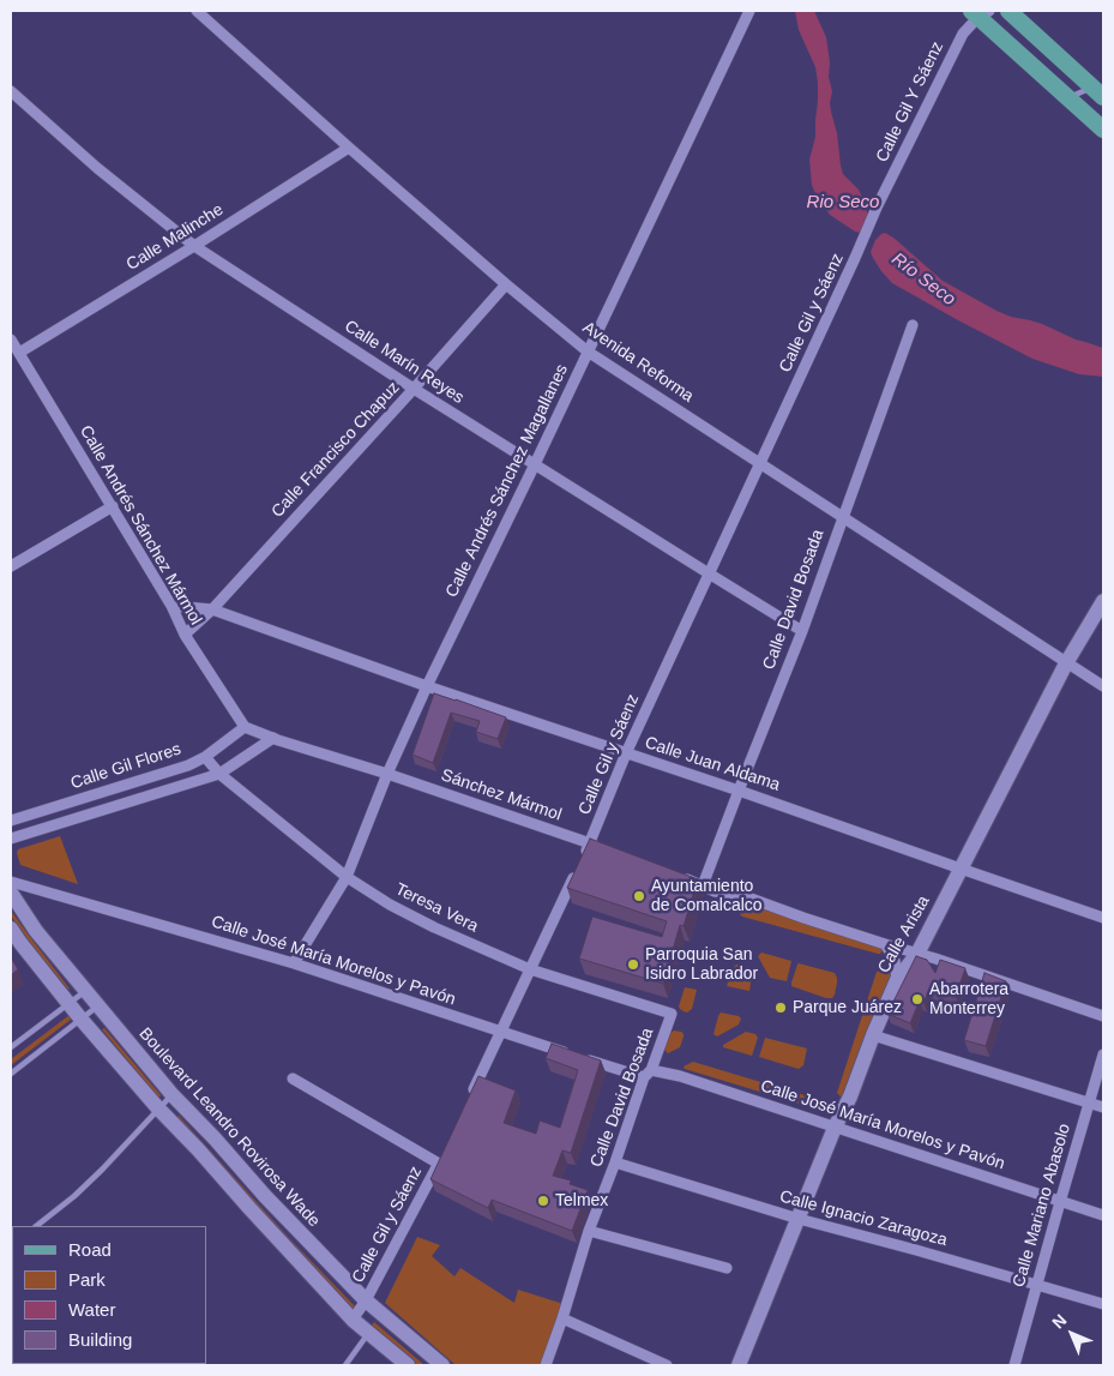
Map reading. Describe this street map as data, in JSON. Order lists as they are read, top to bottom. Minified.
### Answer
{"streets":{"main road":["Calle Arista","Boulevard Leandro Rovirosa Wade"],"street":["Calle Gil Y Sáenz","Calle Malinche","Calle Gil y Sáenz","Calle Marín Reyes","Avenida Reforma","Calle Francisco Chapuz","Calle Andrés Sánchez Magallanes","Calle Andrés Sánchez Mármol","Calle David Bosada","Calle Juan Aldama","Calle Gil Flores","Sánchez Mármol","Teresa Vera","Calle José María Morelos y Pavón","Calle Mariano Abasolo","Calle Ignacio Zaragoza"]},"crossings":[["Calle Gil Y Sáenz","Calle Gil y Sáenz"],["Calle Malinche","Calle Marín Reyes"],["Calle Malinche","Avenida Reforma"],["Calle Malinche","Calle Andrés Sánchez Mármol"],["Calle Gil y Sáenz","Calle Marín Reyes"],["Calle Gil y Sáenz","Avenida Reforma"],["Calle Gil y Sáenz","Calle Juan Aldama"],["Calle Gil y Sáenz","Sánchez Mármol"],["Calle Gil y Sáenz","Teresa Vera"],["Calle Gil y Sáenz","Calle José María Morelos y Pavón"],["Calle Gil y Sáenz","Boulevard Leandro Rovirosa Wade"],["Calle Marín Reyes","Calle Francisco Chapuz"],["Calle Marín Reyes","Calle Andrés Sánchez Magallanes"],["Calle Marín Reyes","Calle David Bosada"],["Avenida Reforma","Calle Francisco Chapuz"],["Avenida Reforma","Calle Andrés Sánchez Magallanes"],["Avenida Reforma","Calle David Bosada"],["Avenida Reforma","Calle Arista"],["Calle Francisco Chapuz","Calle Andrés Sánchez Mármol"],["Calle Francisco Chapuz","Calle Juan Aldama"],["Calle Andrés Sánchez Magallanes","Calle Juan Aldama"],["Calle Andrés Sánchez Magallanes","Sánchez Mármol"],["Calle Andrés Sánchez Magallanes","Teresa Vera"],["Calle Andrés Sánchez Magallanes","Calle José María Morelos y Pavón"],["Calle Andrés Sánchez Mármol","Calle Juan Aldama"],["Calle Andrés Sánchez Mármol","Calle Gil Flores"],["Calle Andrés Sánchez Mármol","Sánchez Mármol"],["Calle David Bosada","Calle Juan Aldama"],["Calle David Bosada","Teresa Vera"],["Calle David Bosada","Calle José María Morelos y Pavón"],["Calle David Bosada","Calle Ignacio Zaragoza"],["Calle Juan Aldama","Calle Arista"],["Calle Gil Flores","Sánchez Mármol"],["Calle Gil Flores","Teresa Vera"],["Calle Arista","Calle José María Morelos y Pavón"],["Calle Arista","Calle Ignacio Zaragoza"],["Calle José María Morelos y Pavón","Calle Mariano Abasolo"],["Calle Mariano Abasolo","Calle Ignacio Zaragoza"]],"water":["Rio Seco","Río Seco"],"places":["Ayuntamiento de Comalcalco","Parroquia San Isidro Labrador","Abarrotera Monterrey","Parque Juárez","Telmex"],"legend":["Road","Park","Water","Building"],"north":"top left"}
